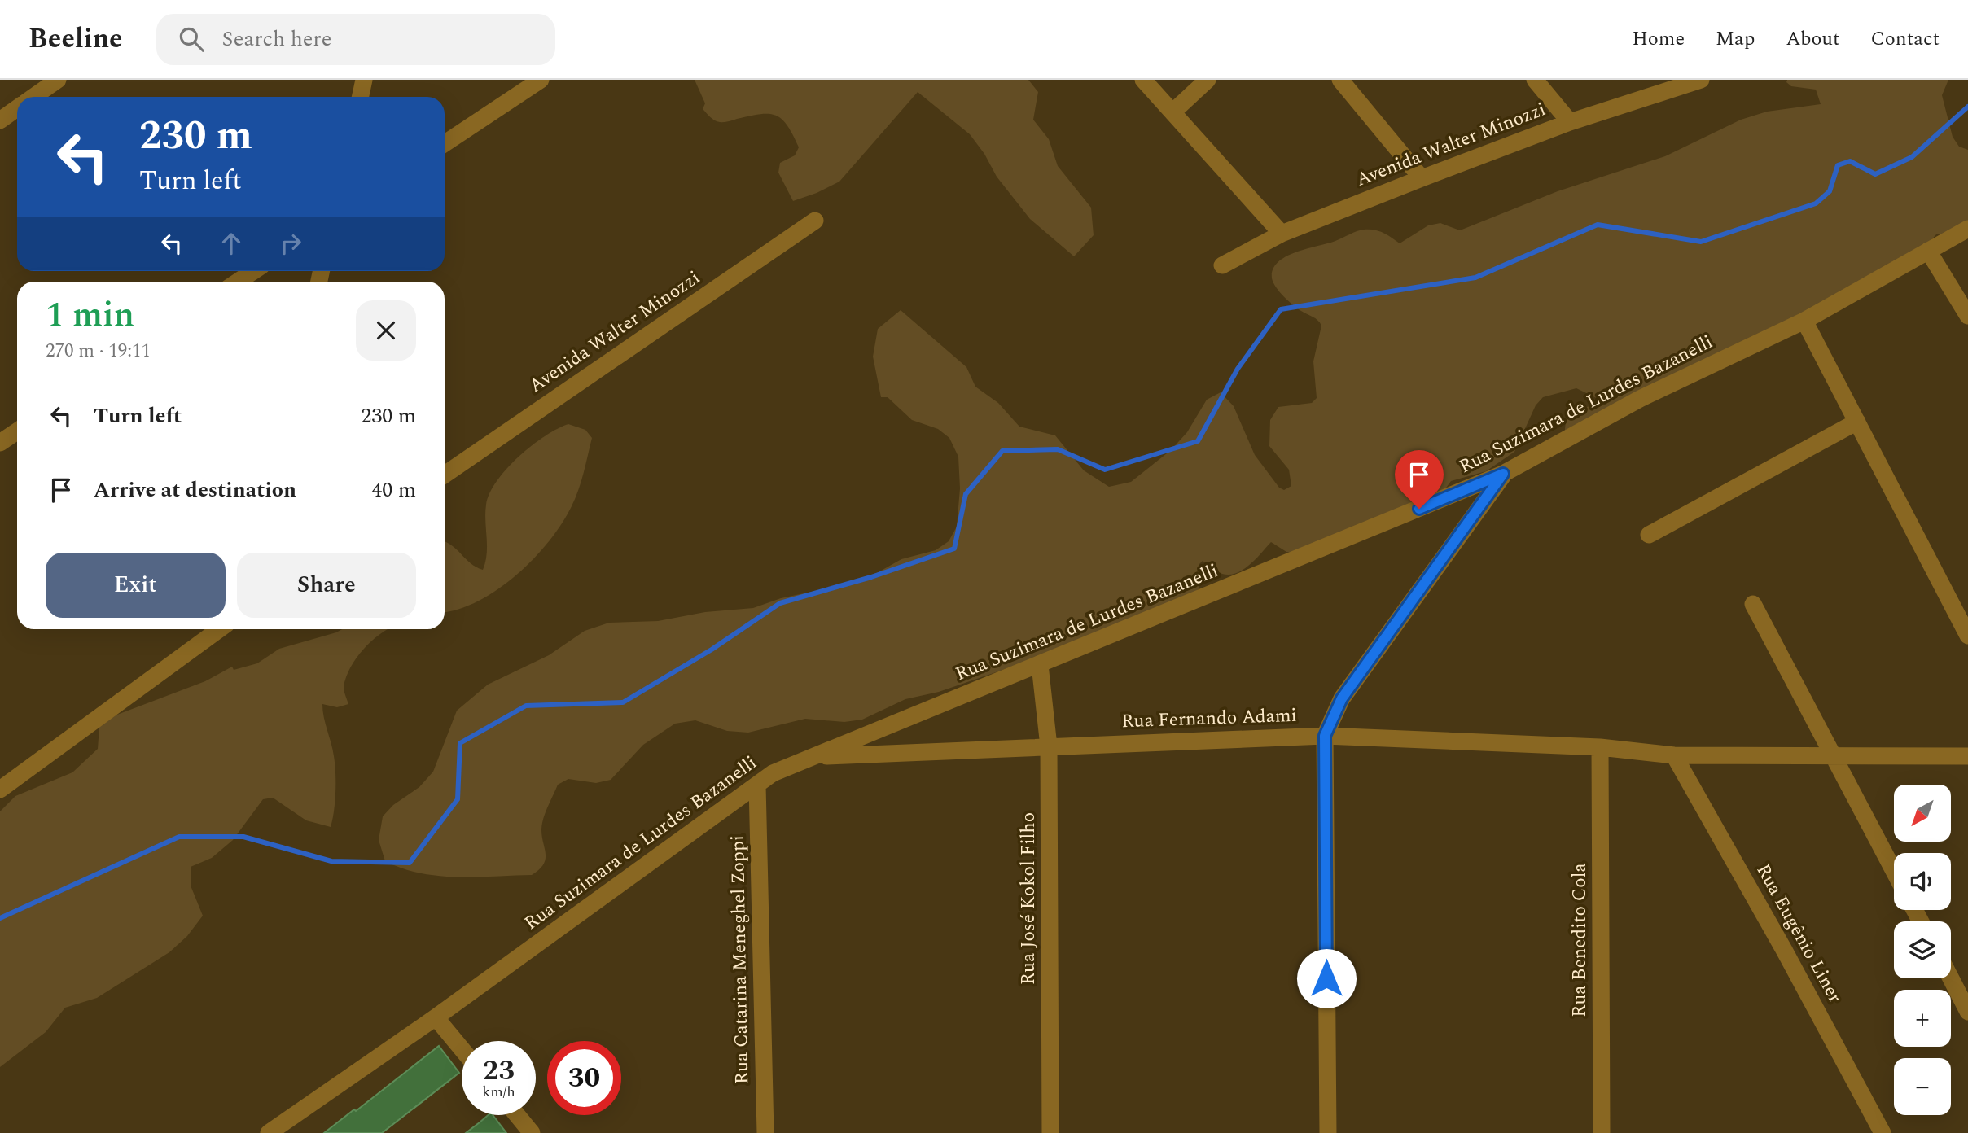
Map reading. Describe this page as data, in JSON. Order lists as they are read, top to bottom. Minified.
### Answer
{"streets":{"street":["Avenida Walter Minozzi","Rua Suzimara de Lurdes Bazanelli","Rua Fernando Adami","Rua José Kokol Filho","Rua Eugênio Liner","Rua Benedito Cola","Rua Catarina Meneghel Zoppi"]},"crossings":[["Rua Suzimara de Lurdes Bazanelli","Rua Fernando Adami"],["Rua Suzimara de Lurdes Bazanelli","Rua José Kokol Filho"],["Rua Suzimara de Lurdes Bazanelli","Rua Catarina Meneghel Zoppi"],["Rua Fernando Adami","Rua José Kokol Filho"],["Rua Fernando Adami","Rua Eugênio Liner"],["Rua Fernando Adami","Rua Benedito Cola"]],"north":"bottom left","page":{"header":"Beeline","search":"Search here","nav":["Home","Map","About","Contact"],"turn":["230 m","Turn left"],"heading":["1 min","270 m · 19:11"],"list":[{"name":"Turn left","value":"230 m"},{"name":"Arrive at destination","value":"40 m"}],"buttons":["Exit","Share"],"map_buttons":["+","−"],"speed":"23 km/h","limit":"30"}}
